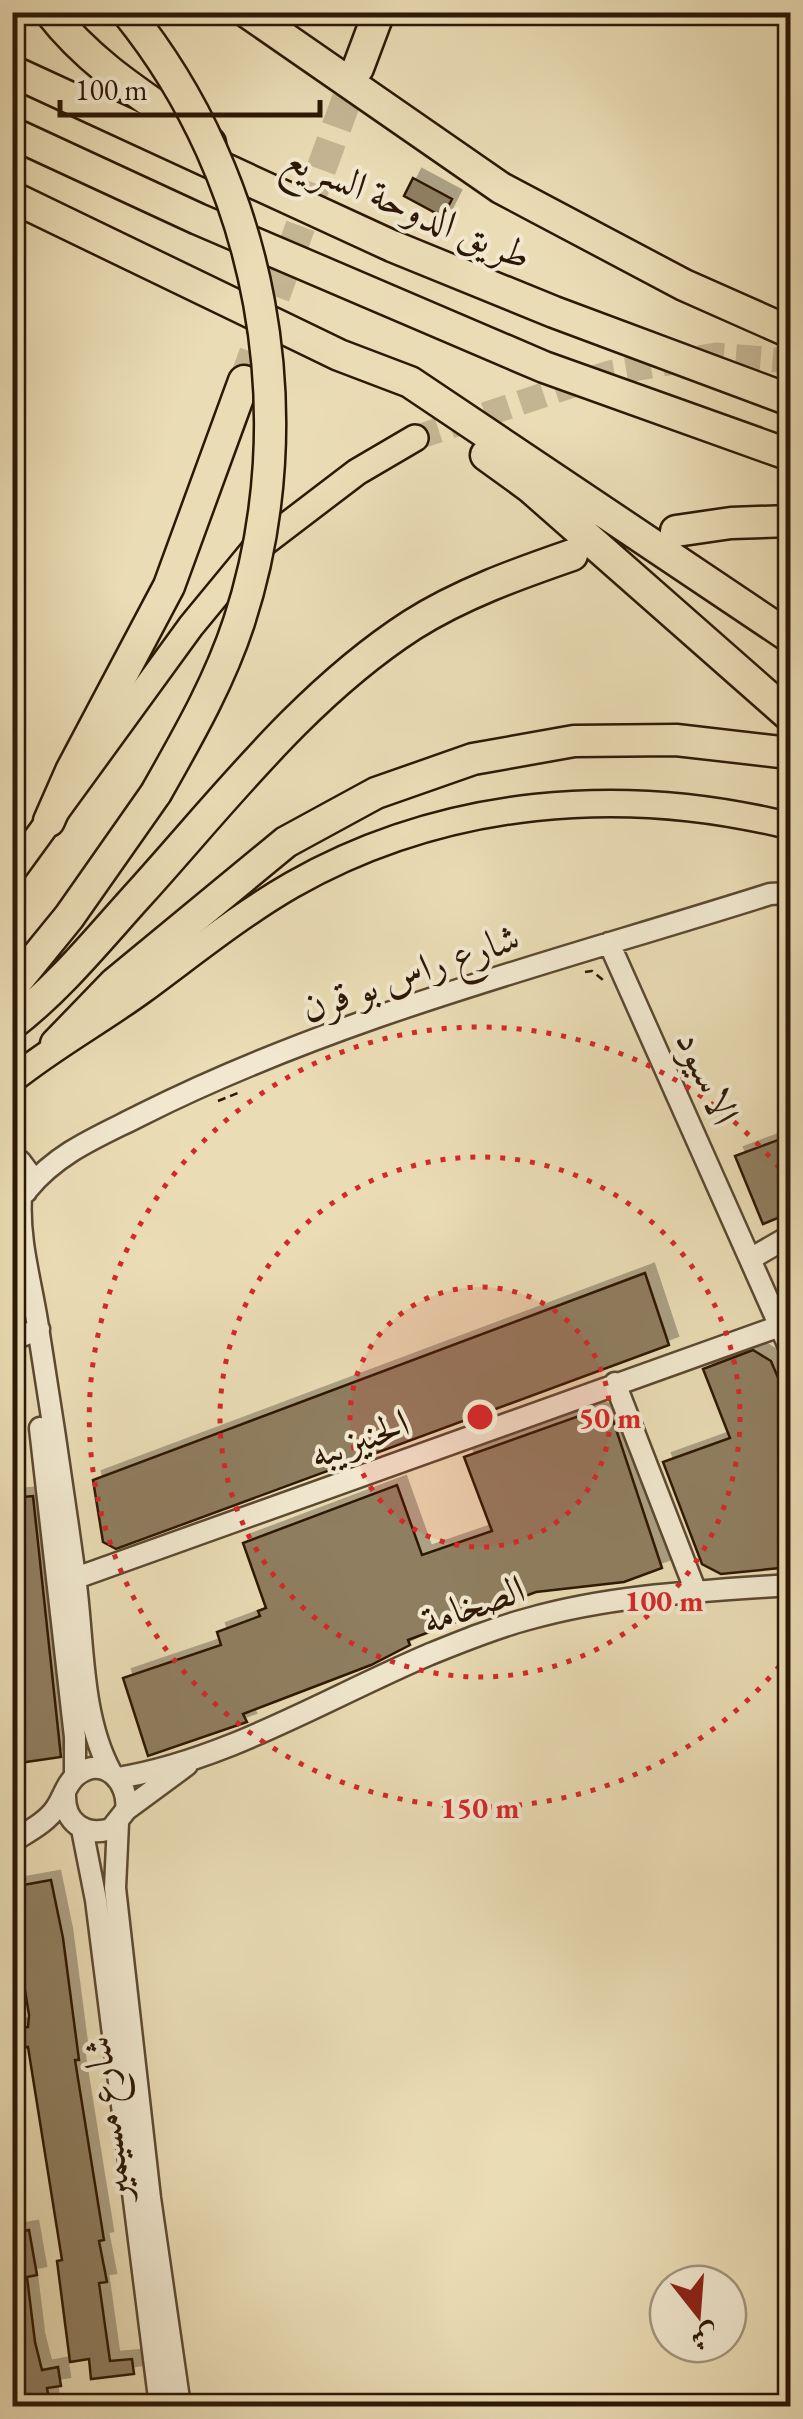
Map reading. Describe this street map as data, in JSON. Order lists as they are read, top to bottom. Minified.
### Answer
{"streets":{"highway":["طريق الدوحة السريع"],"street":["شارع راس بو قرن","الاسيود","الحنيزيبه","الصخامة","شارع مسيمير"]},"crossings":[["شارع راس بو قرن","الاسيود"],["الاسيود","الحنيزيبه"],["الصخامة","شارع مسيمير"]],"scale_bar":"100 m","north":"bottom","rings":["50 m","100 m","150 m"]}
